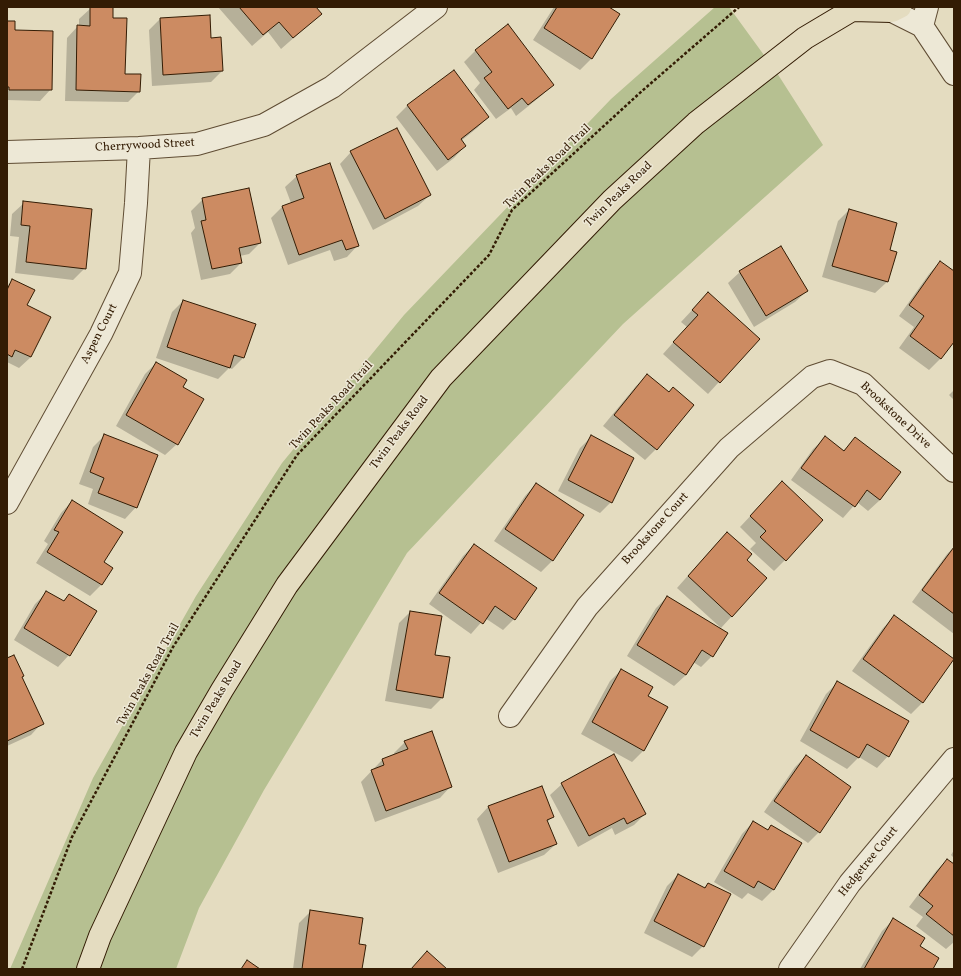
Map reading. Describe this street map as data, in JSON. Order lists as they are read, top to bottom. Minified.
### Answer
{"streets":{"main road":["Twin Peaks Road"],"street":["Cherrywood Street","Aspen Court","Brookstone Drive","Brookstone Court","Hedgetree Court"],"path":["Twin Peaks Road Trail"]},"crossings":[["Cherrywood Street","Aspen Court"],["Brookstone Drive","Brookstone Court"]]}
